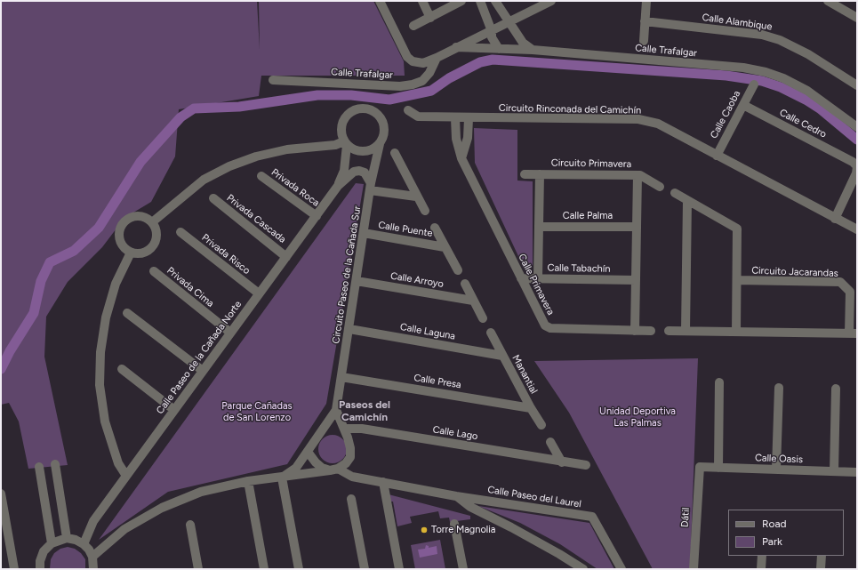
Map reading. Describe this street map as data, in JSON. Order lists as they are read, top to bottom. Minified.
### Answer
{"streets":{"street":["Calle Alambique","Calle Trafalgar","Circuito Rinconada del Camichín","Calle Caoba","Calle Cedro","Circuito Primavera","Privada Roca","Calle Palma","Privada Cascada","Calle Puente","Privada Risco","Calle Tabachín","Circuito Jacarandas","Circuito Paseo de la Cañada Sur","Calle Arroyo","Calle Primavera","Privada Cima","Calle Laguna","Calle Paseo de la Cañada Norte","Manantial","Calle Presa","Calle Lago","Calle Oasis","Calle Paseo del Laurel","Dátil"]},"crossings":[["Circuito Rinconada del Camichín","Calle Caoba"],["Circuito Rinconada del Camichín","Calle Cedro"],["Circuito Rinconada del Camichín","Calle Primavera"],["Calle Caoba","Calle Cedro"],["Circuito Primavera","Calle Palma"],["Circuito Primavera","Calle Tabachín"],["Privada Roca","Calle Paseo de la Cañada Norte"],["Privada Cascada","Calle Paseo de la Cañada Norte"],["Calle Puente","Circuito Paseo de la Cañada Sur"],["Privada Risco","Calle Paseo de la Cañada Norte"],["Calle Tabachín","Calle Primavera"],["Circuito Paseo de la Cañada Sur","Calle Arroyo"],["Circuito Paseo de la Cañada Sur","Calle Laguna"],["Circuito Paseo de la Cañada Sur","Calle Paseo de la Cañada Norte"],["Circuito Paseo de la Cañada Sur","Calle Presa"],["Privada Cima","Calle Paseo de la Cañada Norte"],["Calle Laguna","Manantial"],["Manantial","Calle Presa"],["Calle Oasis","Dátil"]],"districts":["Paseos del Camichín"],"parks":["Parque Cañadas de San Lorenzo","Unidad Deportiva Las Palmas"],"places":["Torre Magnolia"],"legend":["Road","Park"]}
